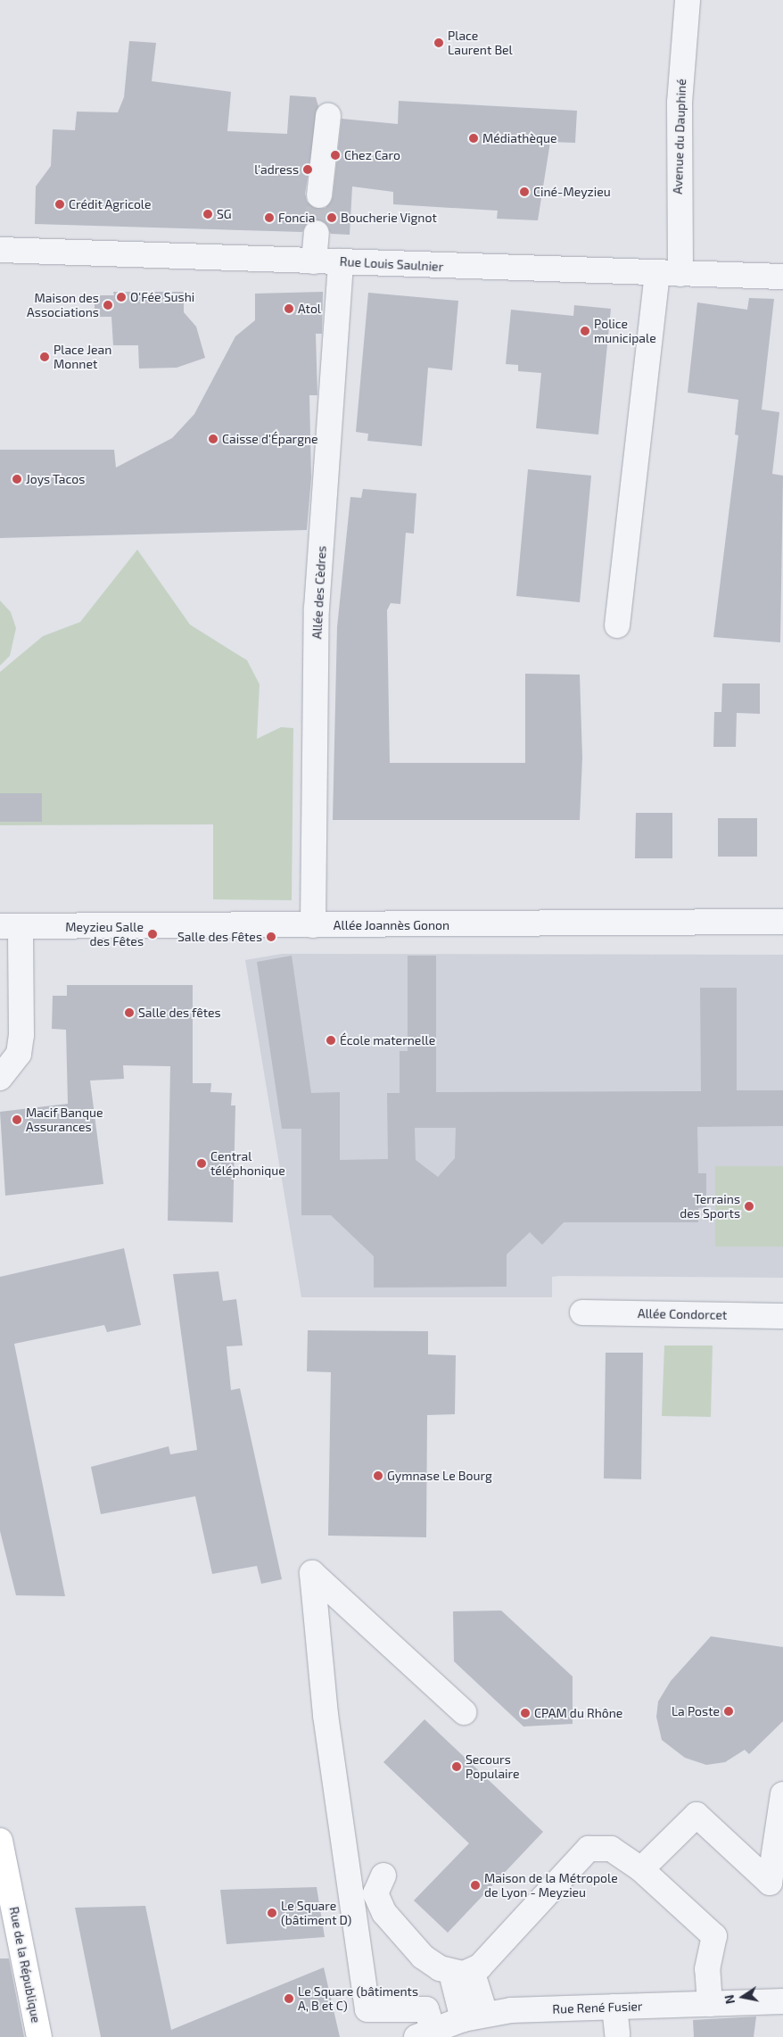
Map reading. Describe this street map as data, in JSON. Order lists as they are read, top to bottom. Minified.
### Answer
{"streets":{"main road":["Rue de la République"],"street":["Avenue du Dauphiné","Rue Louis Saulnier","Allée des Cèdres","Allée Joannès Gonon","Allée Condorcet","Rue René Fusier"]},"crossings":[["Avenue du Dauphiné","Rue Louis Saulnier"],["Rue Louis Saulnier","Allée des Cèdres"],["Allée des Cèdres","Allée Joannès Gonon"]],"places":["Place Laurent Bel","Médiathèque","Chez Caro","l'adress","Ciné-Meyzieu","Crédit Agricole","SG","Foncia","Boucherie Vignot","O'Fée Sushi","Maison des Associations","Atol","Police municipale","Place Jean Monnet","Caisse d'Épargne","Joys Tacos","Meyzieu Salle des Fêtes","Salle des Fêtes","Salle des fêtes","École maternelle","Macif Banque Assurances","Central téléphonique","Terrains des Sports","Gymnase Le Bourg","La Poste","CPAM du Rhône","Secours Populaire","Maison de la Métropole de Lyon - Meyzieu","Le Square (bâtiment D)","Le Square (bâtiments A, B et C)"],"north":"left"}
